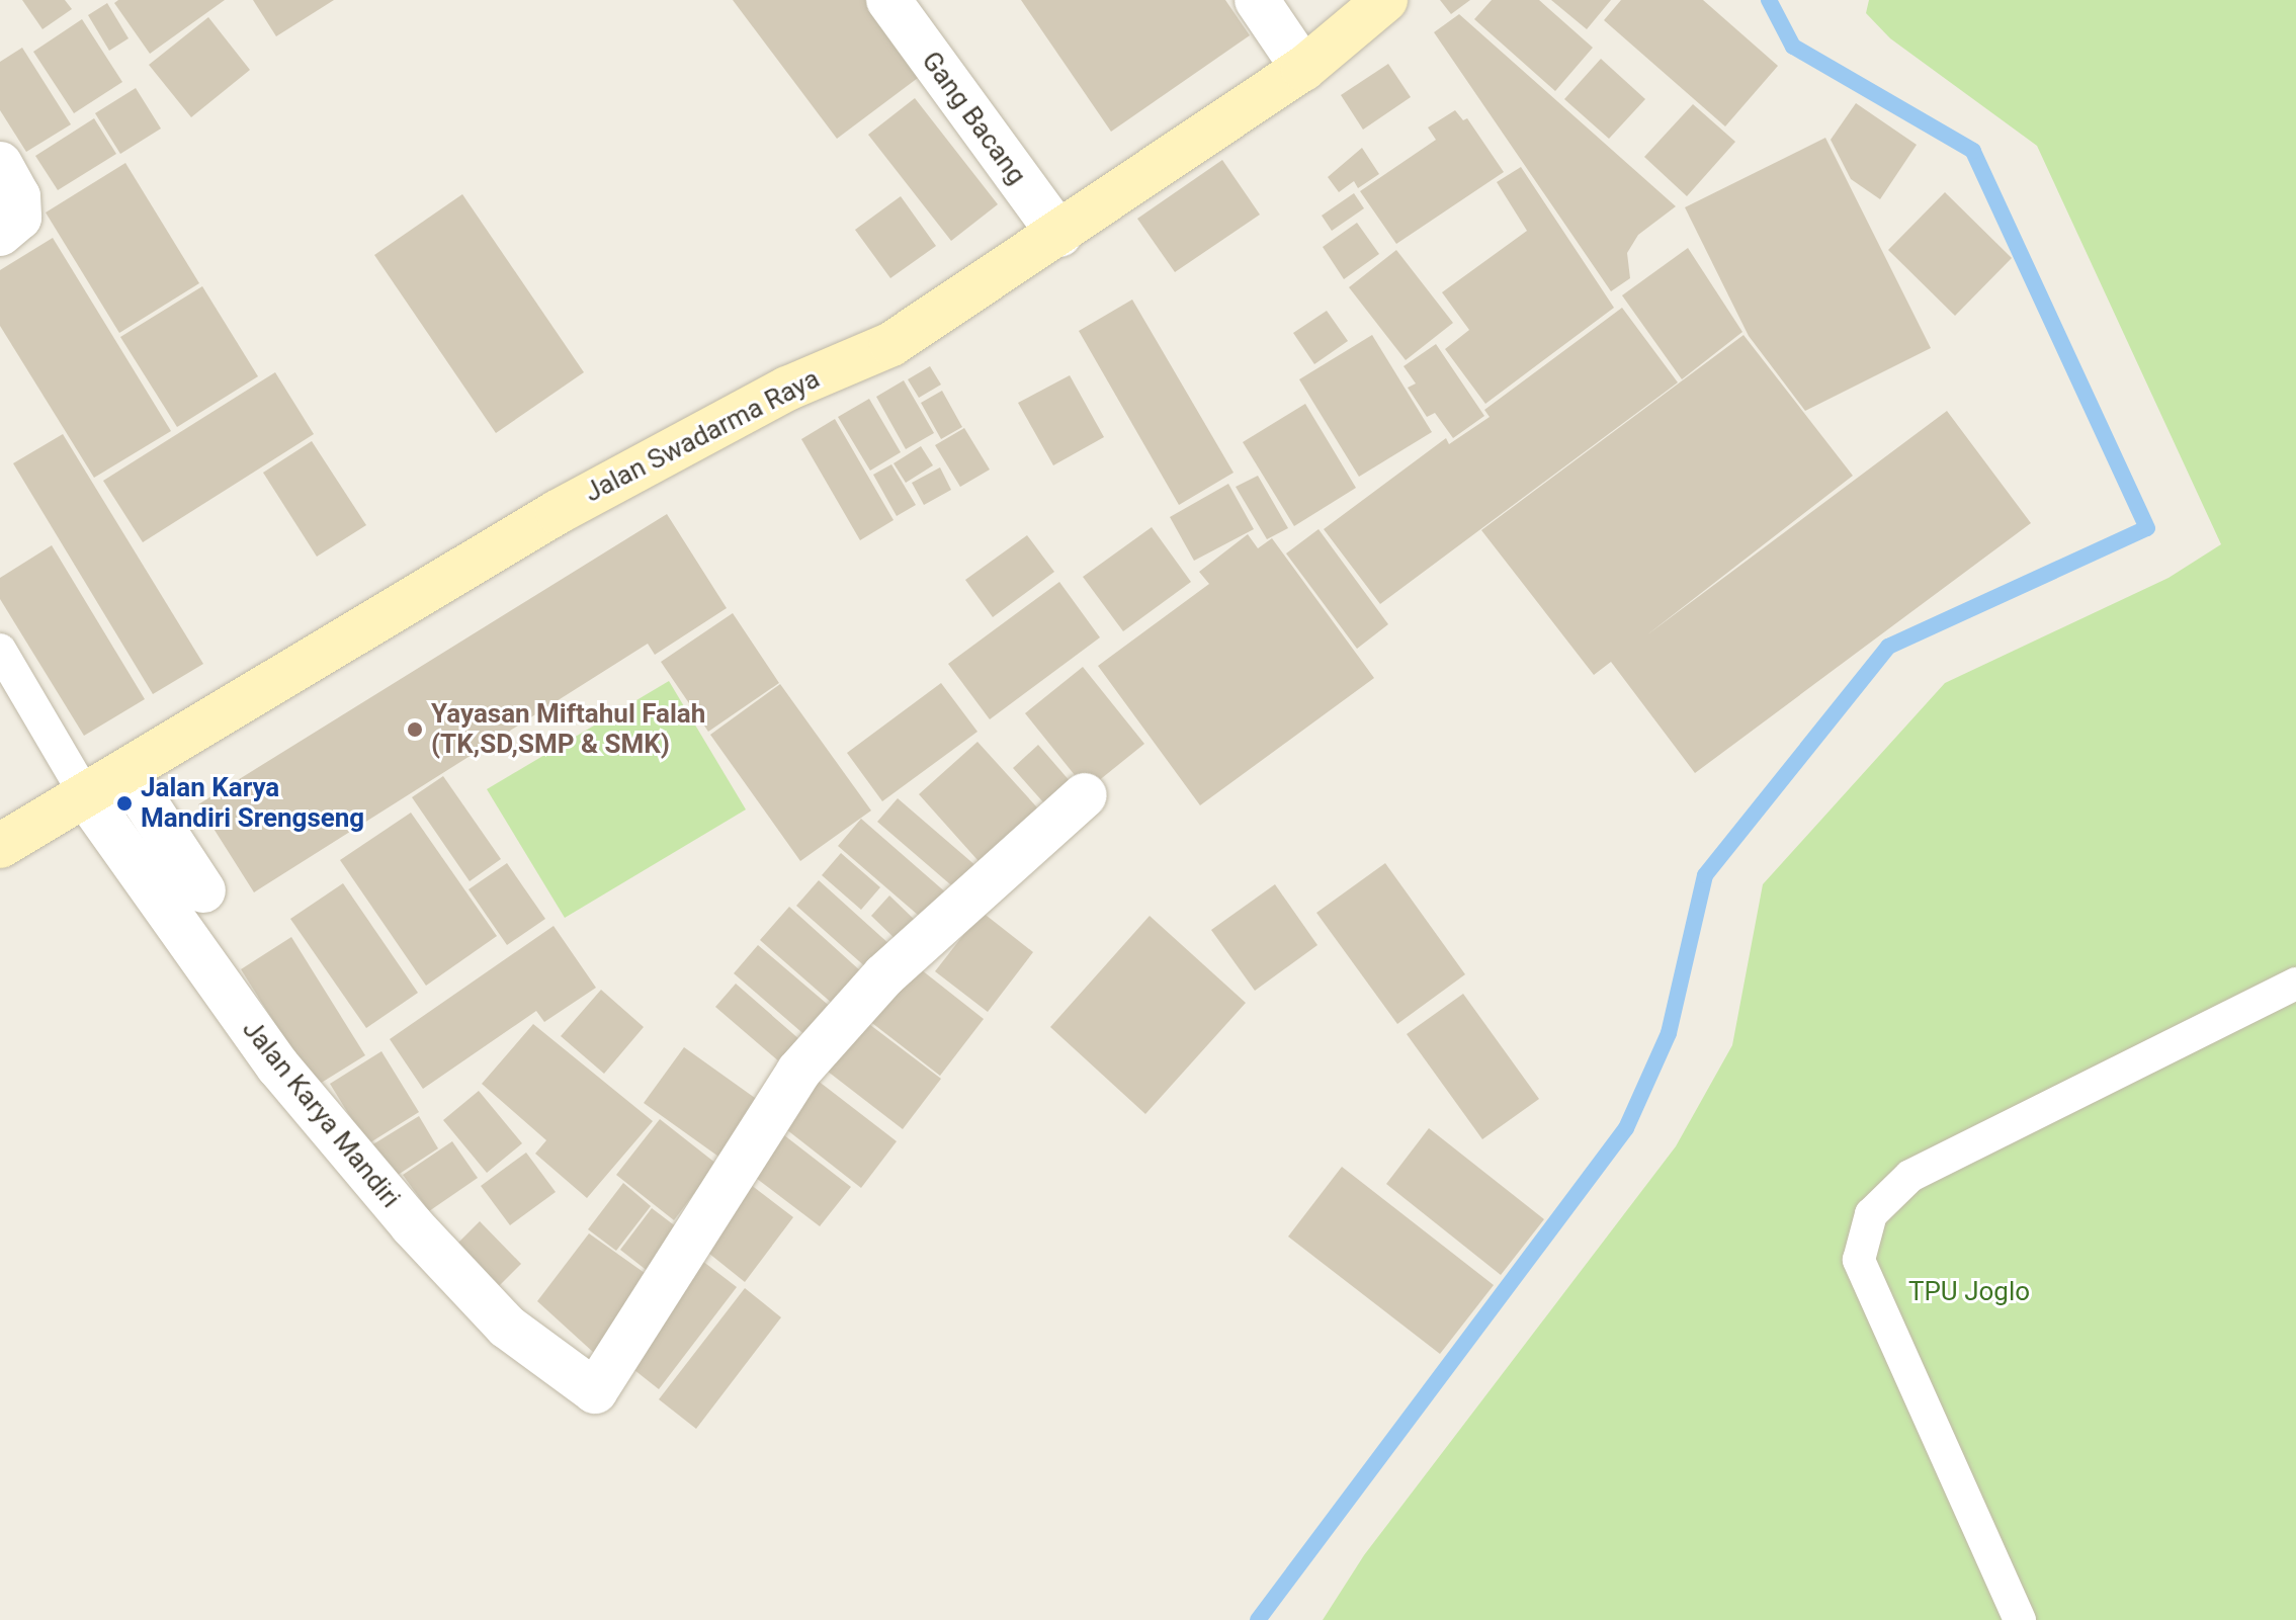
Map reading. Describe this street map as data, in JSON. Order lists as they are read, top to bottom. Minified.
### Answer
{"streets":{"main road":["Jalan Swadarma Raya"],"street":["Gang Bacang","Jalan Karya Mandiri"]},"crossings":[["Gang Bacang","Jalan Swadarma Raya"],["Jalan Swadarma Raya","Jalan Karya Mandiri"]],"parks":["TPU Joglo"],"places":["Yayasan Miftahul Falah (TK,SD,SMP & SMK)","Jalan Karya Mandiri Srengseng"]}
